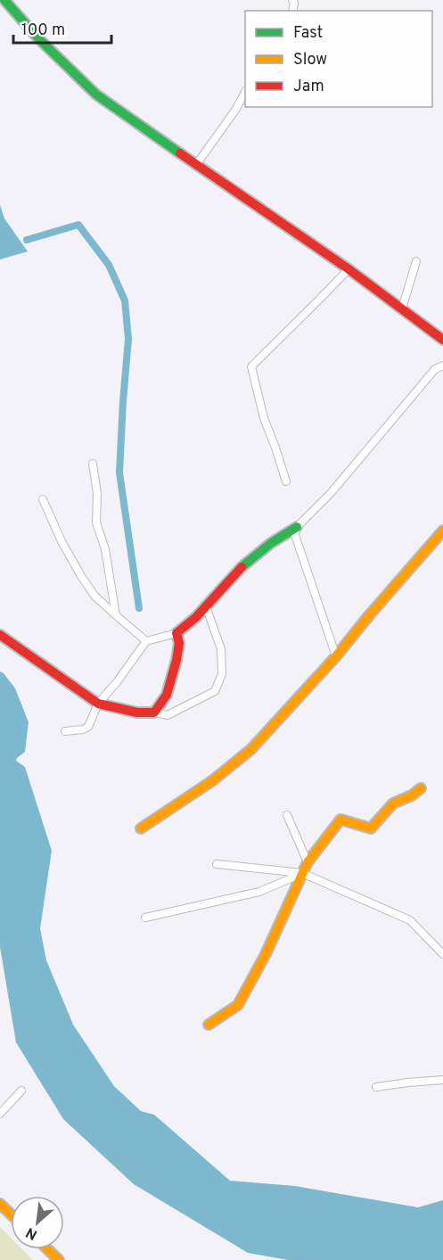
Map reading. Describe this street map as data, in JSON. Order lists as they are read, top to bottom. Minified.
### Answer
{"legend":["Fast","Slow","Jam"],"scale_bar":"100 m","north":"bottom left"}
